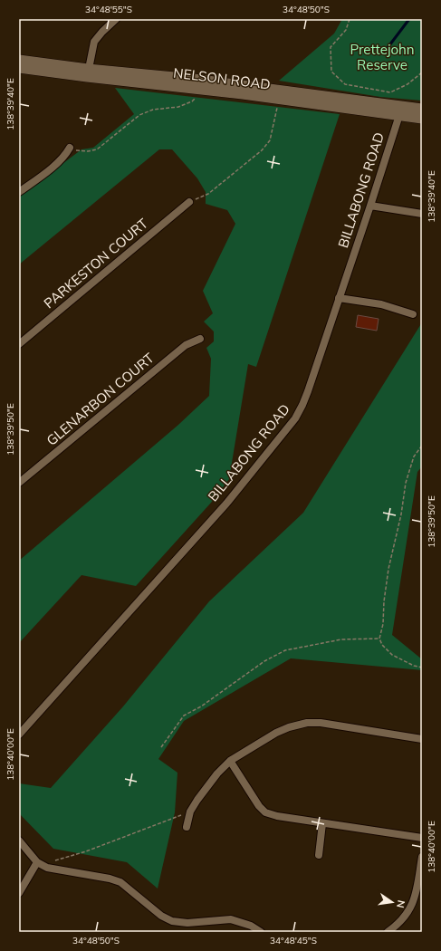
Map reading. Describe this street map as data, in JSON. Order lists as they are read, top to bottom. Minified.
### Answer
{"streets":{"main road":["NELSON ROAD"],"street":["BILLABONG ROAD","PARKESTON COURT","GLENARBON COURT"]},"crossings":[["NELSON ROAD","BILLABONG ROAD"]],"parks":["Prettejohn Reserve"],"north":"right","coordinates":["34°48'55\"S","34°48'50\"S","138°39'40\"E","138°39'50\"E","138°40'00\"E","34°48'45\"S"]}
